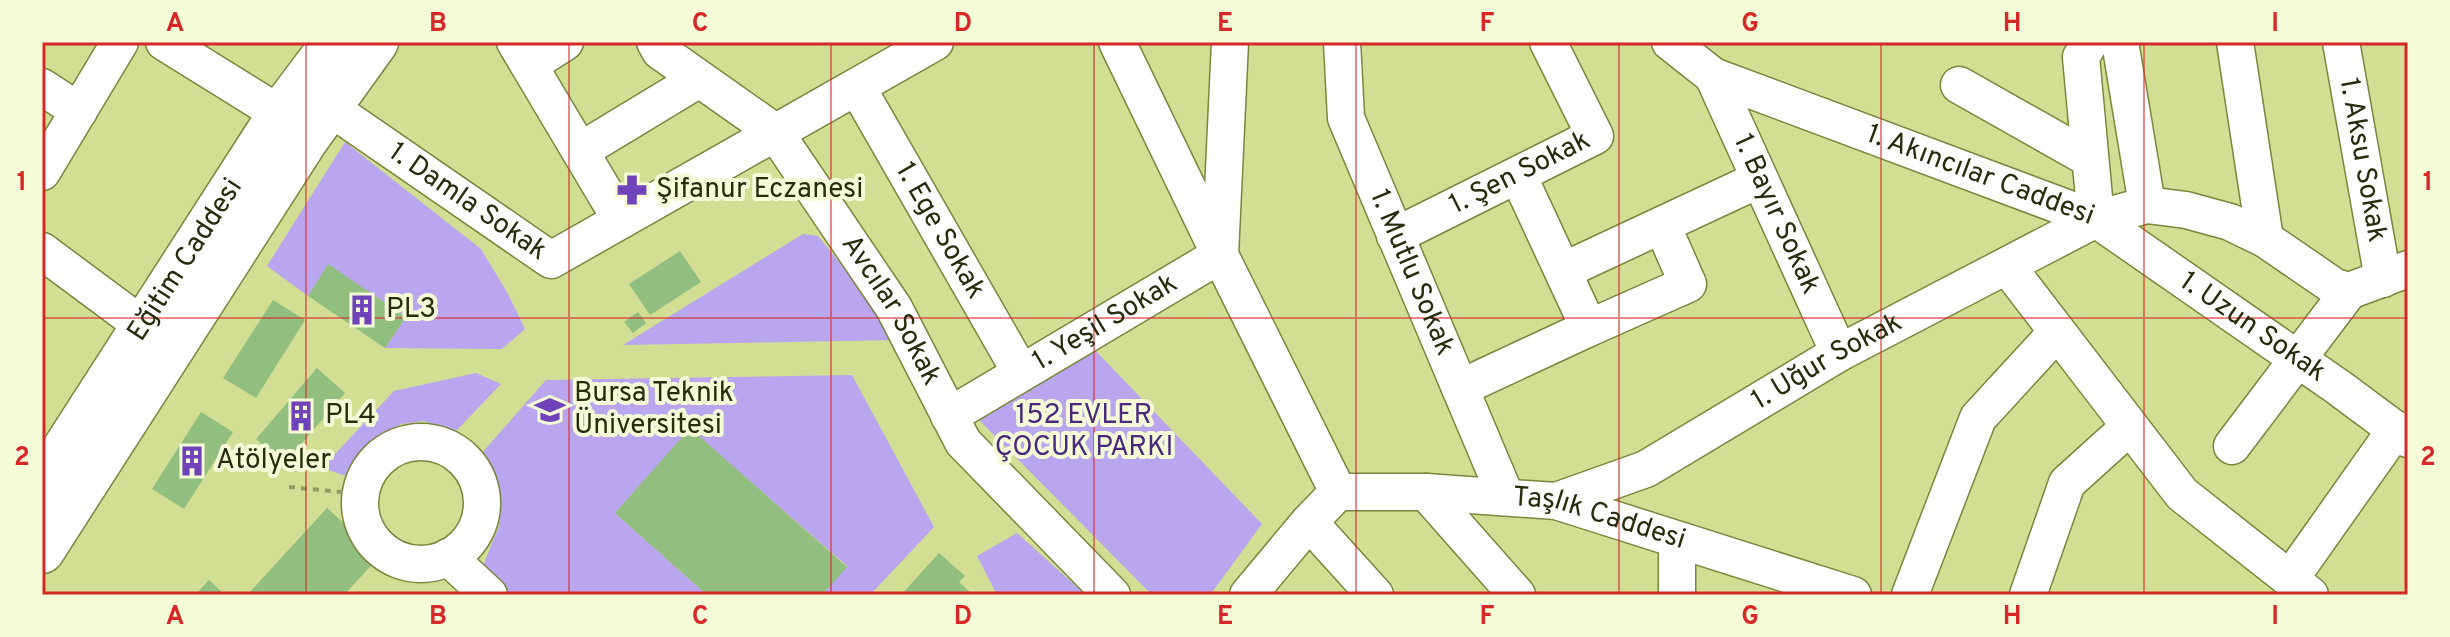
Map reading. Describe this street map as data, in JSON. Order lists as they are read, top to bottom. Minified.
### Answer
{"streets":{"main road":["Eğitim Caddesi"],"street":["1. Aksu Sokak","1. Şen Sokak","1. Akıncılar Caddesi","1. Damla Sokak","1. Bayır Sokak","1. Ege Sokak","1. Mutlu Sokak","Avcılar Sokak","1. Yeşil Sokak","1. Uzun Sokak","1. Uğur Sokak","Taşlık Caddesi"]},"crossings":[["1. Şen Sokak","1. Mutlu Sokak"],["1. Akıncılar Caddesi","1. Bayır Sokak"],["1. Akıncılar Caddesi","1. Uzun Sokak"],["1. Akıncılar Caddesi","1. Uğur Sokak"],["1. Damla Sokak","1. Ege Sokak"],["1. Damla Sokak","Avcılar Sokak"],["1. Bayır Sokak","1. Uğur Sokak"],["1. Ege Sokak","1. Yeşil Sokak"],["1. Mutlu Sokak","Taşlık Caddesi"],["Avcılar Sokak","1. Yeşil Sokak"],["1. Uzun Sokak","1. Uğur Sokak"],["1. Uğur Sokak","Taşlık Caddesi"]],"parks":["152 EVLER ÇOCUK PARKI"],"places":{"pharmacy":["Şifanur Eczanesi"],"building":["PL3","PL4","Atölyeler"],"school or university":["Bursa Teknik Üniversitesi"]},"grid":{"columns":["A","B","C","D","E","F","G","H","I"],"rows":["1","2"]}}
